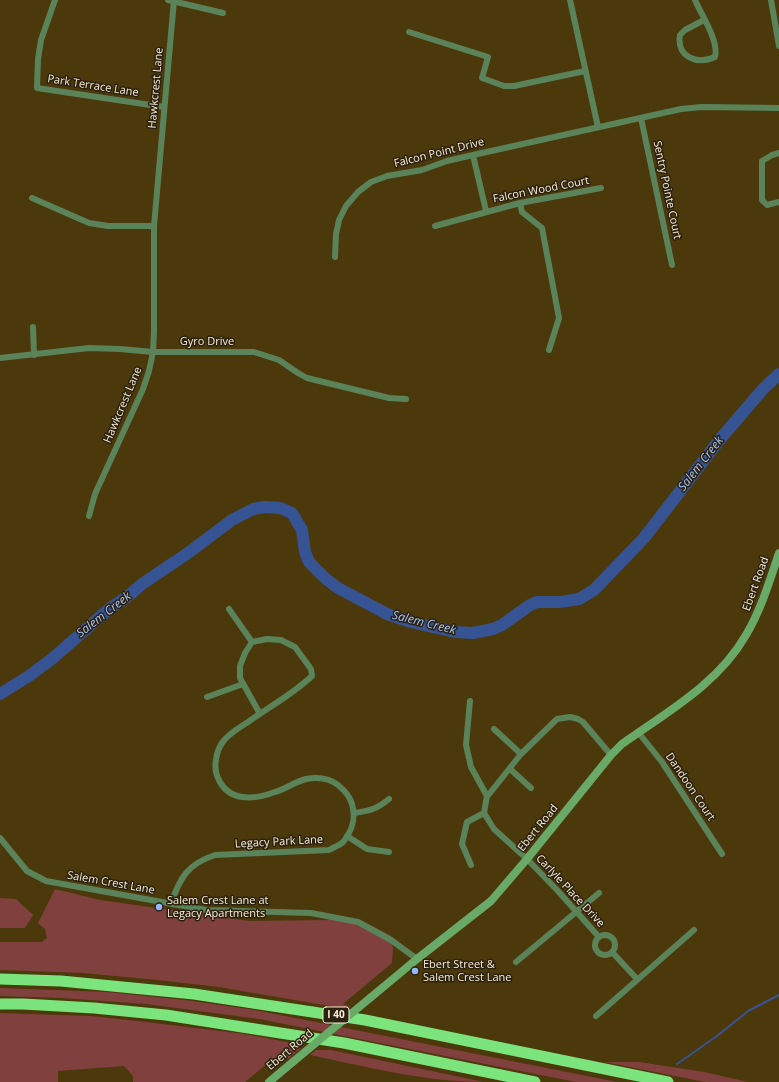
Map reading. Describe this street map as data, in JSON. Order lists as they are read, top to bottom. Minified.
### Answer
{"streets":{"highway":["I 40"],"main road":["Ebert Road"],"street":["Park Terrace Lane","Hawkcrest Lane","Falcon Point Drive","Falcon Wood Court","Sentry Pointe Court","Gyro Drive","Dandoon Court","Legacy Park Lane","Salem Crest Lane","Carlyle Place Drive"]},"crossings":[["Park Terrace Lane","Hawkcrest Lane"],["Hawkcrest Lane","Gyro Drive"],["Falcon Point Drive","Sentry Pointe Court"],["Ebert Road","Dandoon Court"],["Ebert Road","Salem Crest Lane"],["Ebert Road","Carlyle Place Drive"],["Legacy Park Lane","Salem Crest Lane"]],"water":["Salem Creek"],"places":["Salem Crest Lane at Legacy Apartments","Ebert Street & Salem Crest Lane"]}
